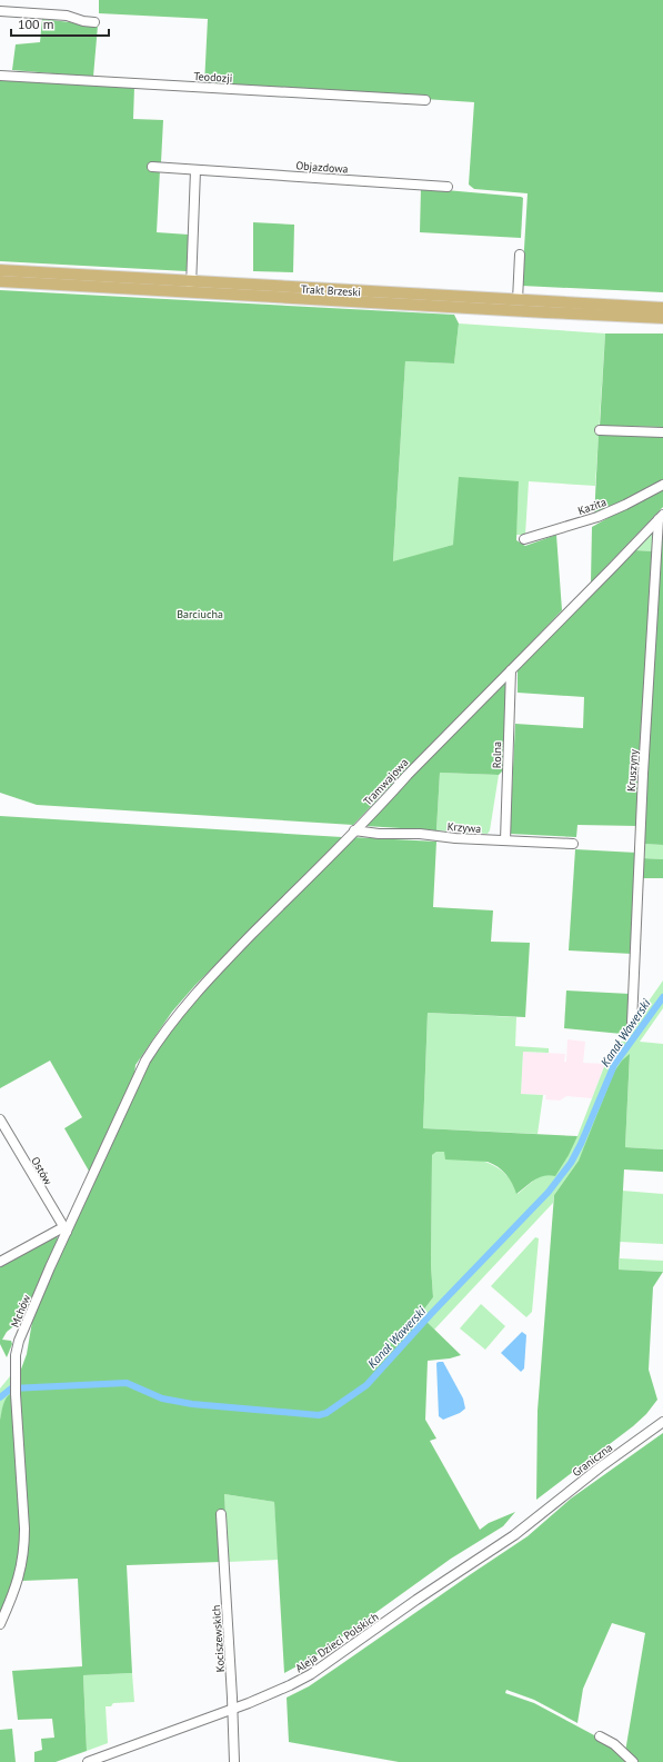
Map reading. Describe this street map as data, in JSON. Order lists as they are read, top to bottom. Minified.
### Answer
{"streets":{"main road":["Trakt Brzeski"],"street":["Teodozji","Objazdowa","Kazita","Rolna","Kruszyny","Tramwajowa","Krzywa","Ostów","Mchów","Graniczna","Kociszewskich","Aleja Dzieci Polskich"]},"crossings":[["Rolna","Tramwajowa"],["Rolna","Krzywa"],["Kruszyny","Tramwajowa"],["Tramwajowa","Krzywa"],["Tramwajowa","Mchów"],["Ostów","Mchów"],["Graniczna","Aleja Dzieci Polskich"],["Kociszewskich","Aleja Dzieci Polskich"]],"water":["Kanał Wawerski"],"parks":["Barciucha"],"scale_bar":"100 m"}
